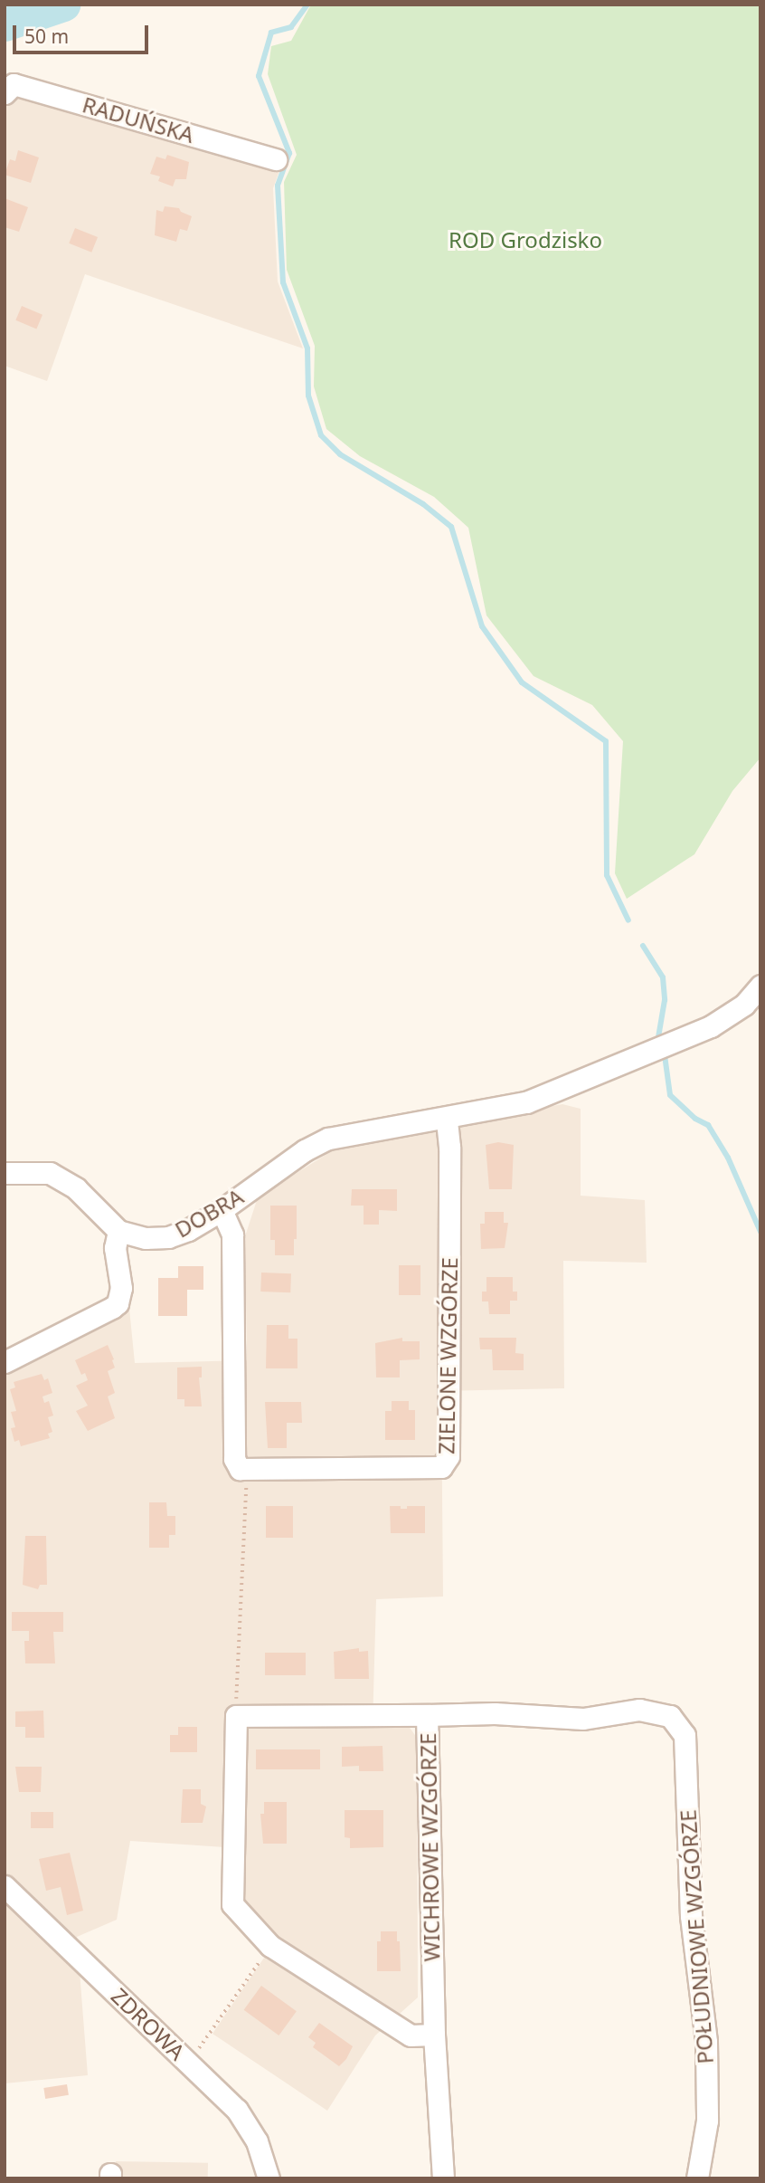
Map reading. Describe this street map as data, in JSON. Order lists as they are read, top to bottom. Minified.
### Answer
{"streets":{"street":["RADUŃSKA","DOBRA","ZIELONE WZGÓRZE","WICHROWE WZGÓRZE","POŁUDNIOWE WZGÓRZE","ZDROWA"]},"crossings":[["DOBRA","ZIELONE WZGÓRZE"],["WICHROWE WZGÓRZE","POŁUDNIOWE WZGÓRZE"]],"parks":["ROD Grodzisko"],"scale_bar":"50 m"}
